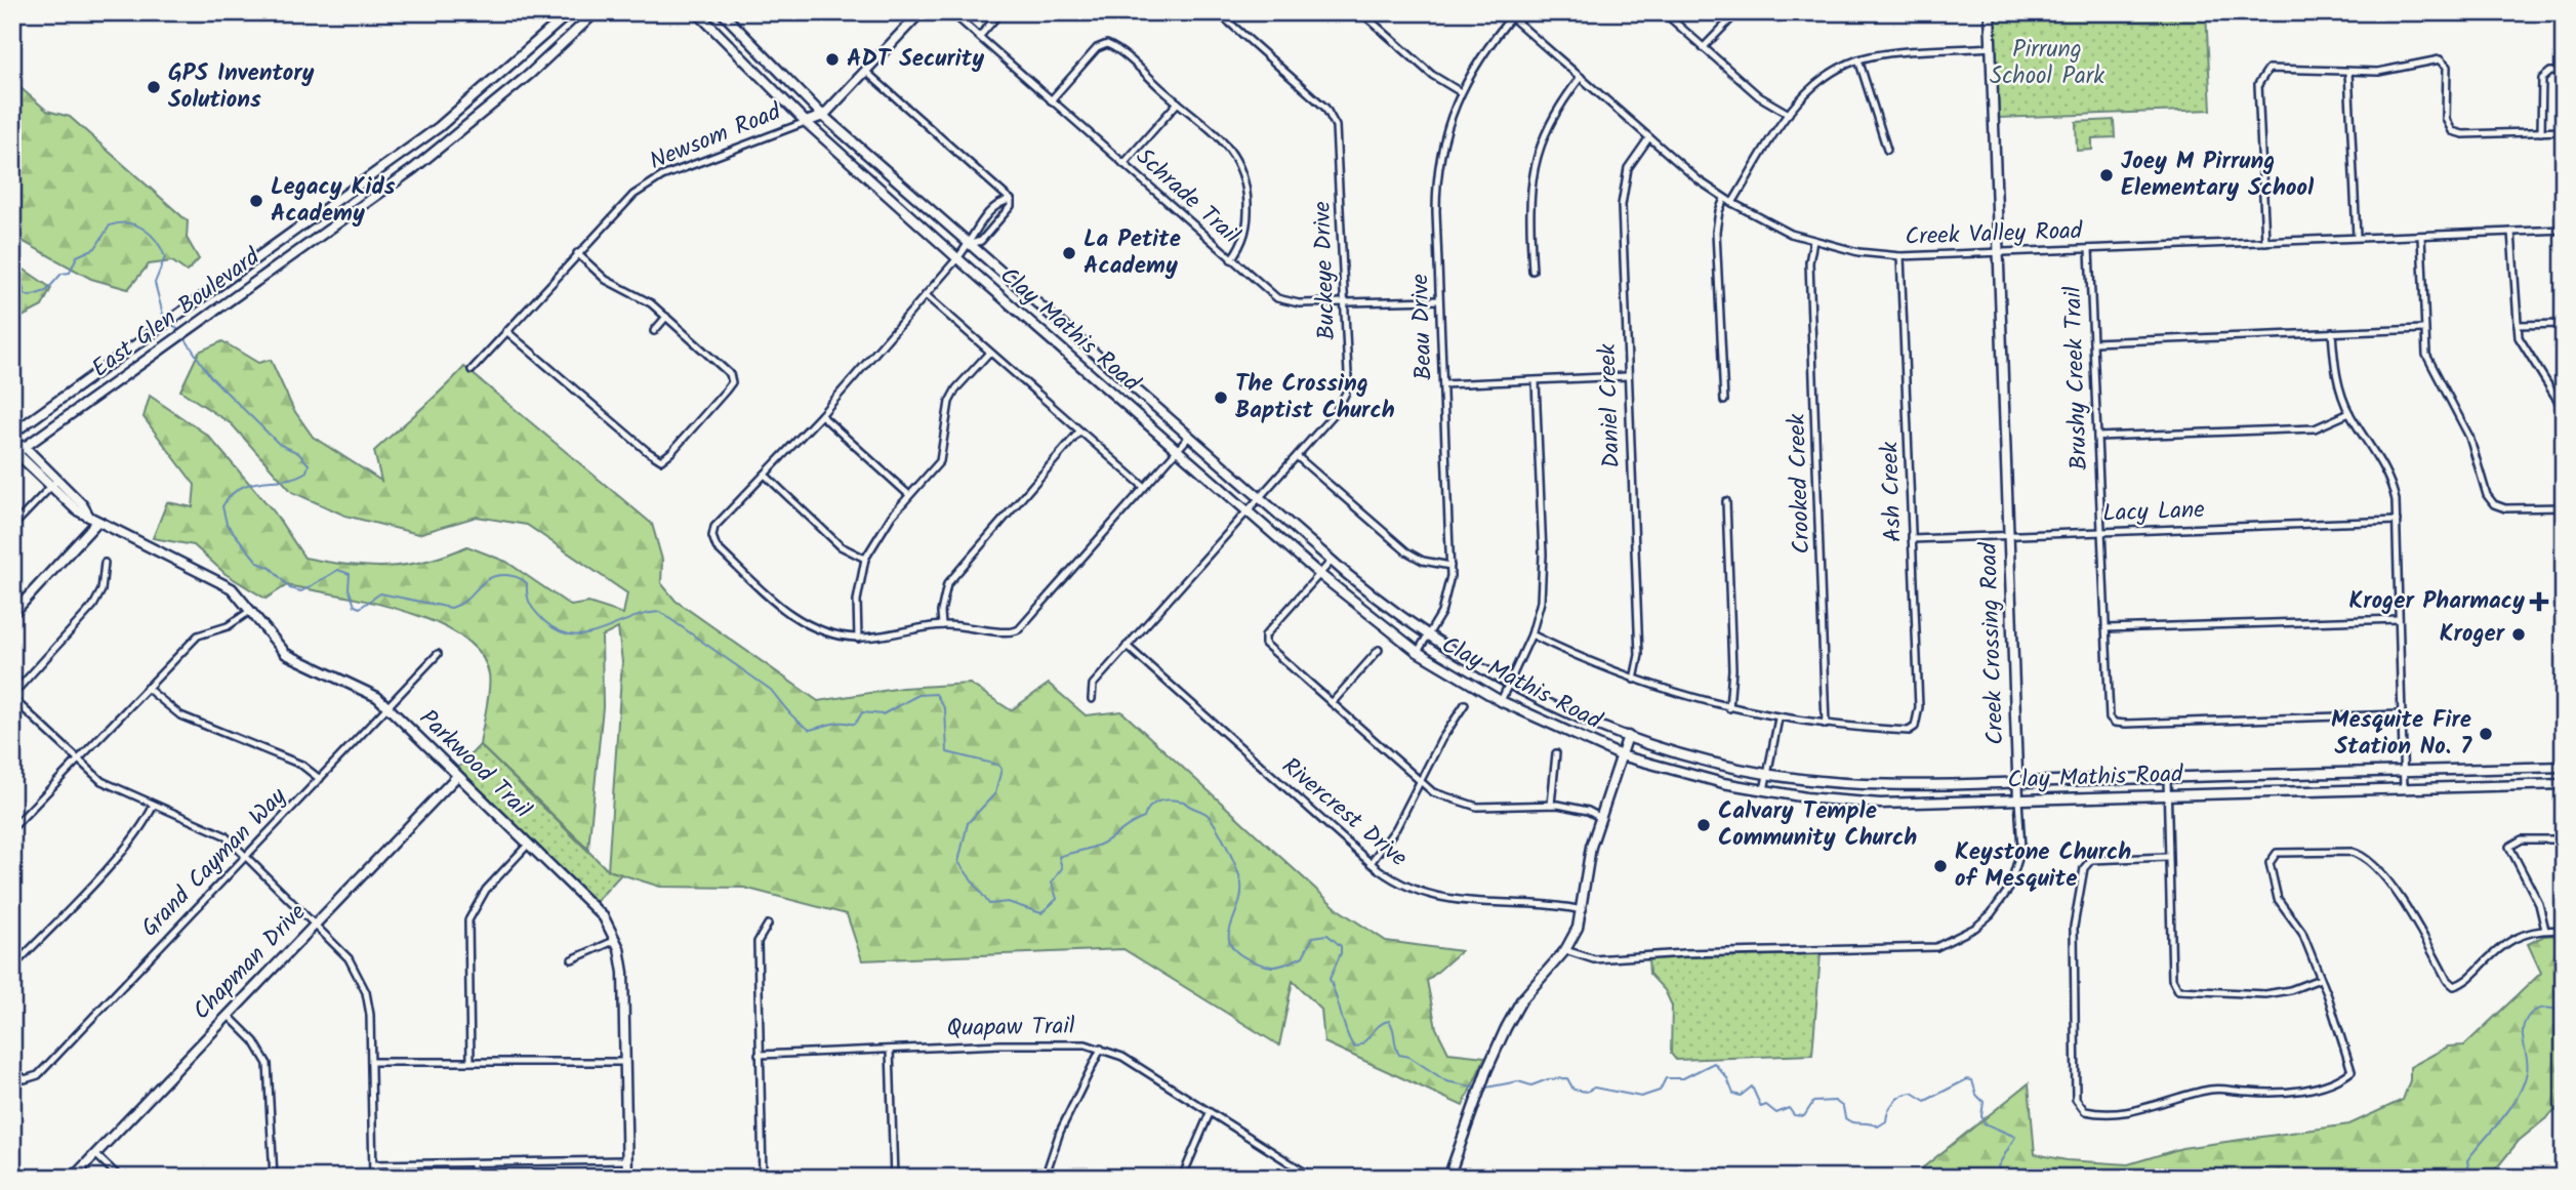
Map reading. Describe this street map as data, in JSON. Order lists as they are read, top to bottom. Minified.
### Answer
{"streets":{"main road":["Newsom Road","East Glen Boulevard","Clay Mathis Road","Creek Crossing Road","Parkwood Trail","Chapman Drive"],"street":["Schrade Trail","Creek Valley Road","Buckeye Drive","Beau Drive","Brushy Creek Trail","Daniel Creek","Crooked Creek","Ash Creek","Lacy Lane","Rivercrest Drive","Grand Cayman Way","Quapaw Trail"]},"crossings":[["Newsom Road","Clay Mathis Road"],["Schrade Trail","Buckeye Drive"],["Schrade Trail","Beau Drive"],["Creek Valley Road","Beau Drive"],["Creek Valley Road","Brushy Creek Trail"],["Creek Valley Road","Daniel Creek"],["Creek Valley Road","Crooked Creek"],["Creek Valley Road","Ash Creek"],["Creek Valley Road","Creek Crossing Road"],["Buckeye Drive","Clay Mathis Road"],["Buckeye Drive","Rivercrest Drive"],["East Glen Boulevard","Parkwood Trail"],["Beau Drive","Clay Mathis Road"],["Clay Mathis Road","Creek Crossing Road"],["Brushy Creek Trail","Lacy Lane"],["Crooked Creek","Ash Creek"],["Ash Creek","Lacy Lane"],["Lacy Lane","Creek Crossing Road"],["Parkwood Trail","Grand Cayman Way"],["Parkwood Trail","Chapman Drive"]],"parks":["Pirrung School Park"],"places":{"other":["ADT Security","GPS Inventory Solutions","Joey M Pirrung Elementary School","Legacy Kids Academy","La Petite Academy","The Crossing Baptist Church","Kroger","Mesquite Fire Station No. 7","Calvary Temple Community Church","Keystone Church of Mesquite"],"health":["Kroger Pharmacy"]}}
